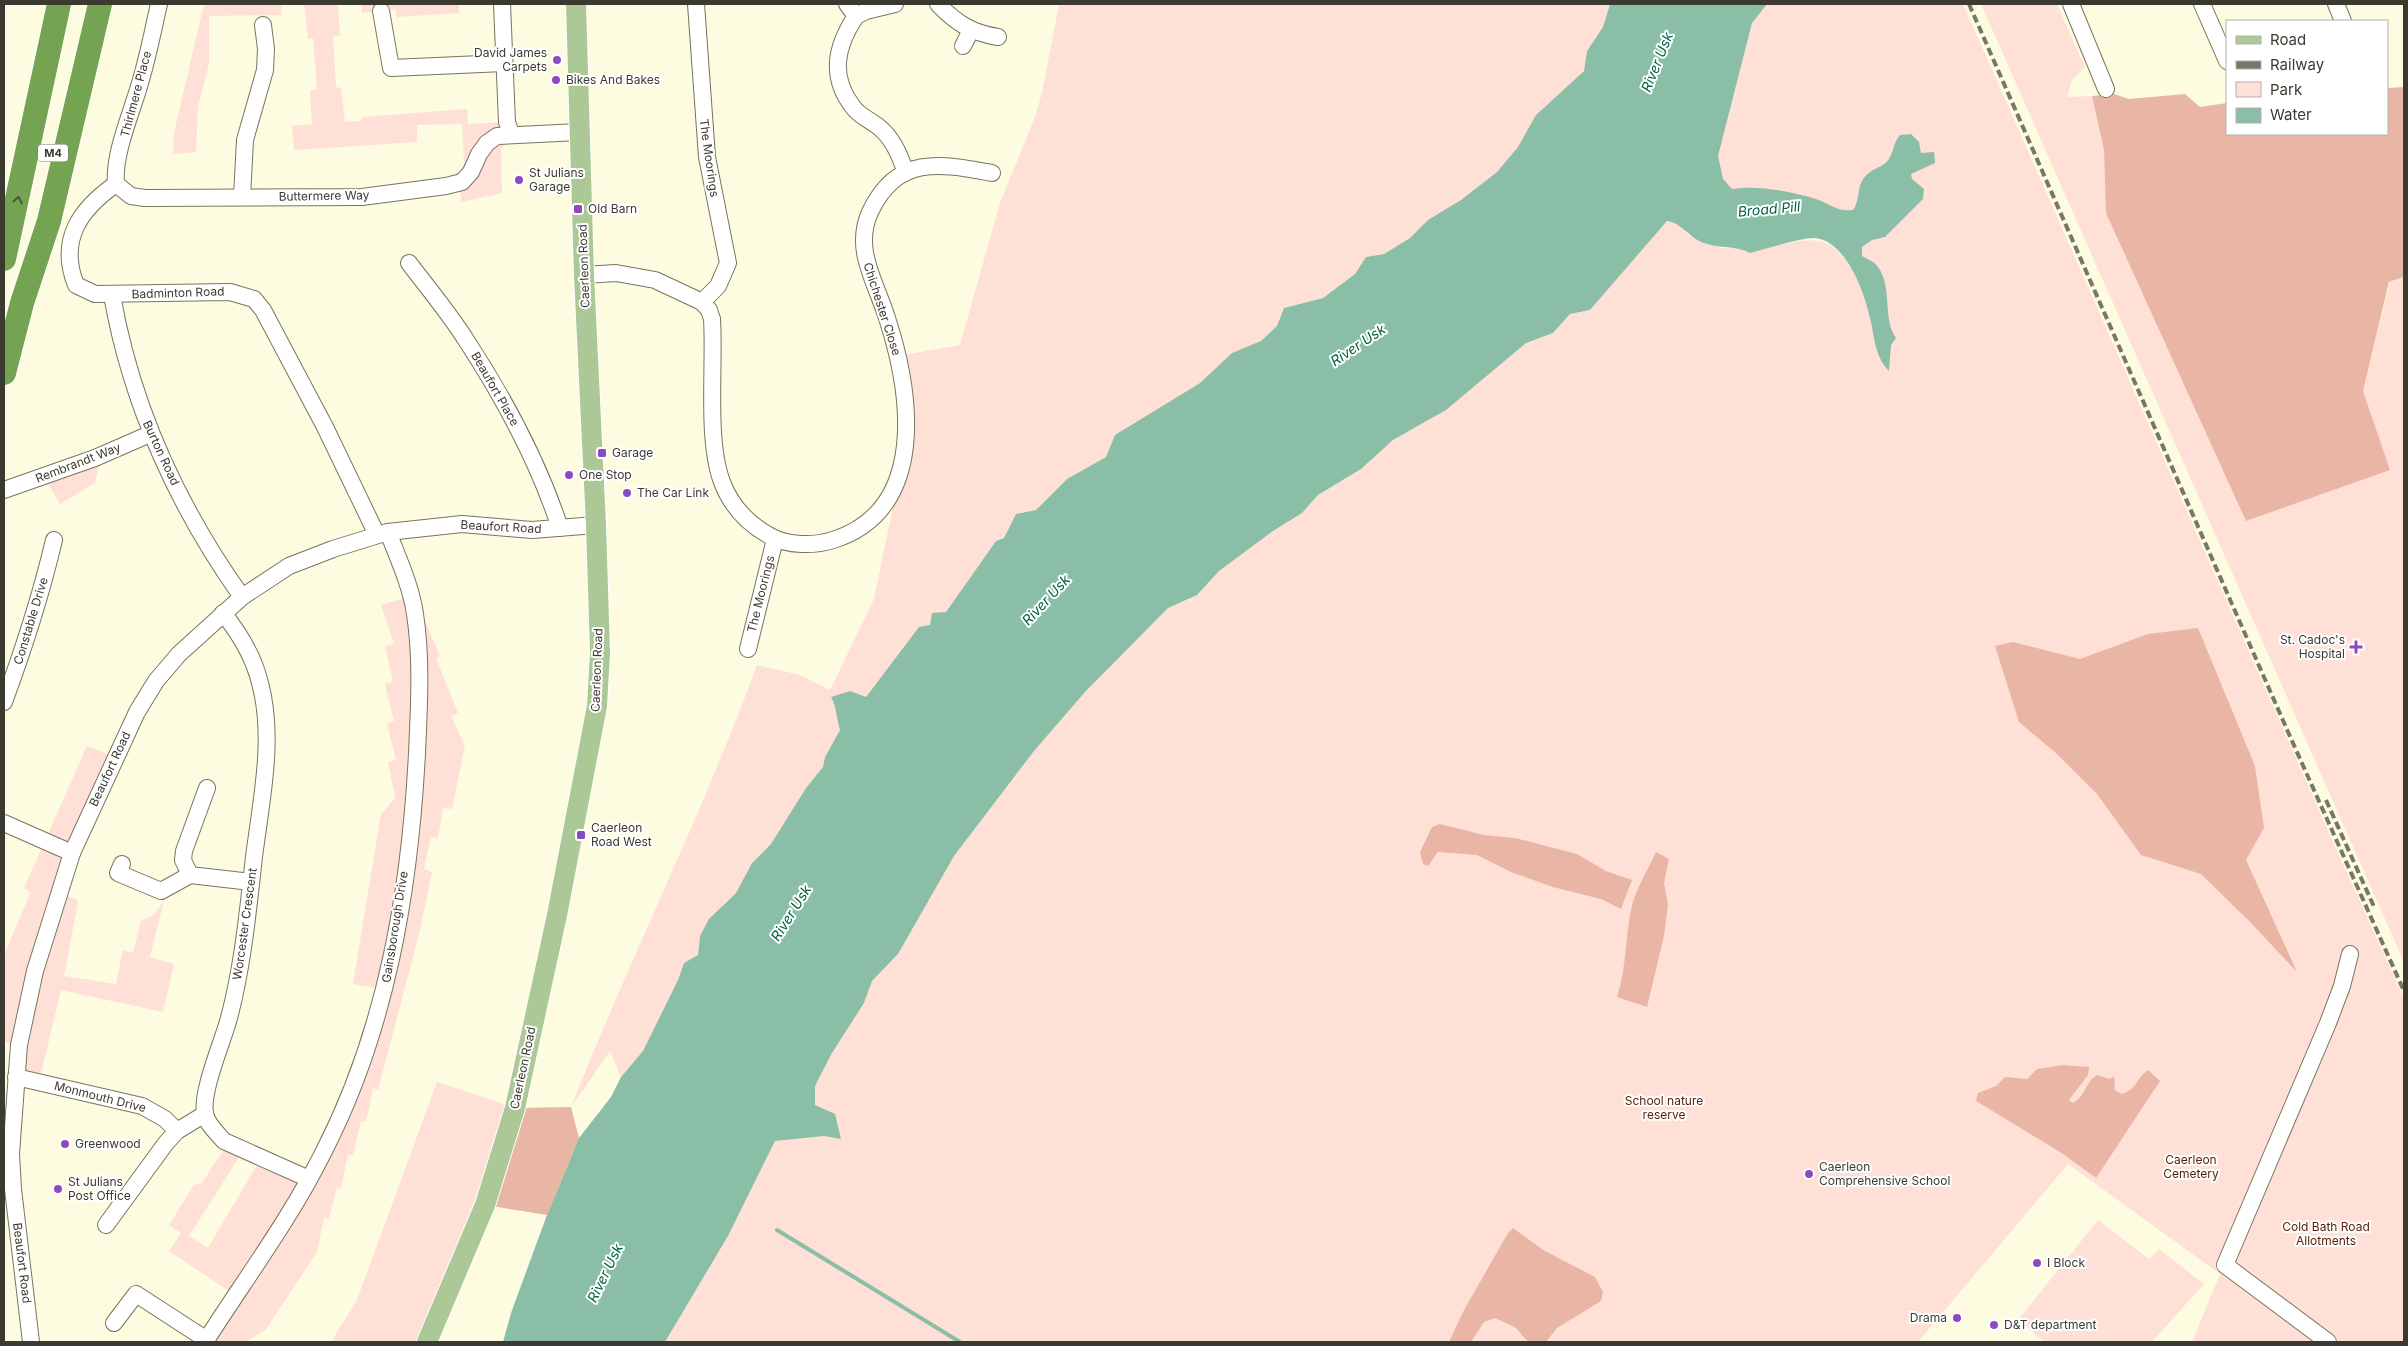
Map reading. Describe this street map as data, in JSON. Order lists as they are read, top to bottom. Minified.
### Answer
{"streets":{"highway":["M4"],"main road":["Caerleon Road"],"street":["Thirlmere Place","The Moorings","Buttermere Way","Badminton Road","Chichester Close","Beaufort Place","Burton Road","Rembrandt Way","Beaufort Road","Constable Drive","Worcester Crescent","Gainsborough Drive","Monmouth Drive"]},"crossings":[["Thirlmere Place","Buttermere Way"],["Thirlmere Place","Badminton Road"],["The Moorings","Chichester Close"],["Buttermere Way","Badminton Road"],["Caerleon Road","Beaufort Road"],["Badminton Road","Burton Road"],["Badminton Road","Beaufort Road"],["Badminton Road","Gainsborough Drive"],["Beaufort Place","Beaufort Road"],["Burton Road","Rembrandt Way"],["Burton Road","Beaufort Road"],["Beaufort Road","Worcester Crescent"],["Beaufort Road","Gainsborough Drive"],["Beaufort Road","Monmouth Drive"]],"water":["River Usk","Broad Pill"],"parks":["School nature reserve","Caerleon Cemetery","Cold Bath Road Allotments"],"places":{"other":["David James Carpets","Bikes And Bakes","St Julians Garage","One Stop","The Car Link","Greenwood","Caerleon Comprehensive School","St Julians Post Office","I Block","Drama","D&T department"],"transit":["Old Barn","Garage","Caerleon Road West"],"health":["St. Cadoc's Hospital"]},"legend":["Road","Railway","Park","Water"]}
